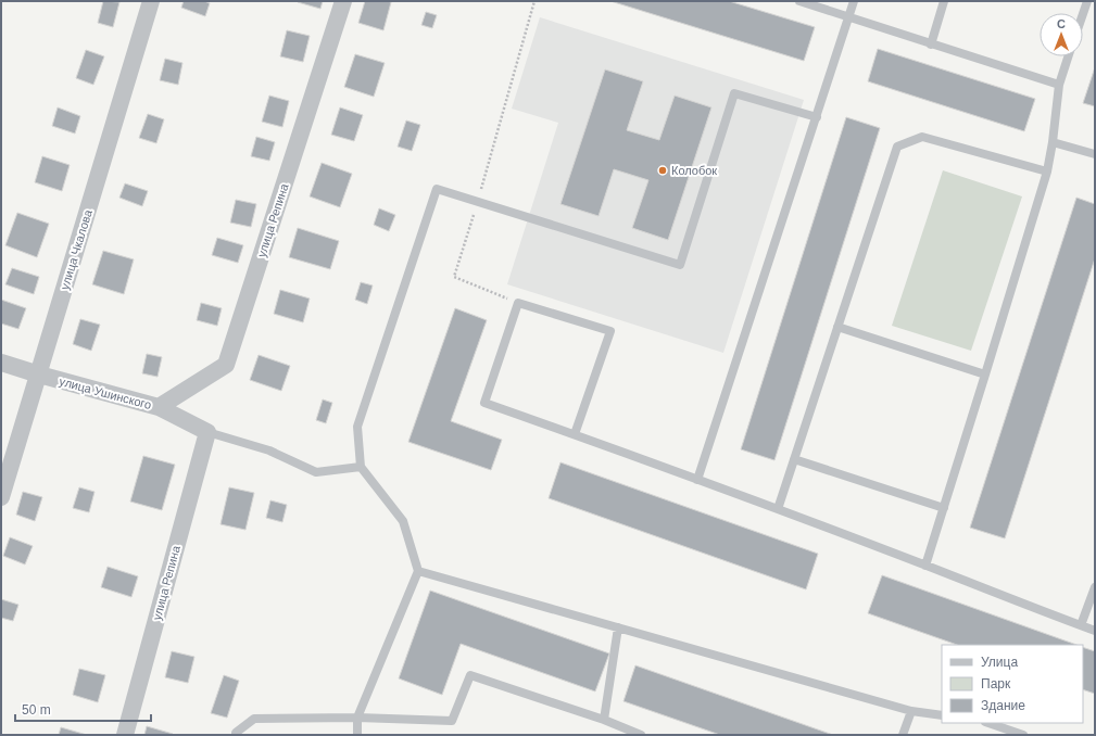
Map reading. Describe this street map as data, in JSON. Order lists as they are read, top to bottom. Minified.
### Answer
{"streets":{"street":["улица Репина","улица Чкалова","улица Ушинского"]},"crossings":[["улица Репина","улица Ушинского"],["улица Чкалова","улица Ушинского"]],"places":["Колобок"],"legend":["Улица","Парк","Здание"],"scale_bar":"50 m","north":"top"}
